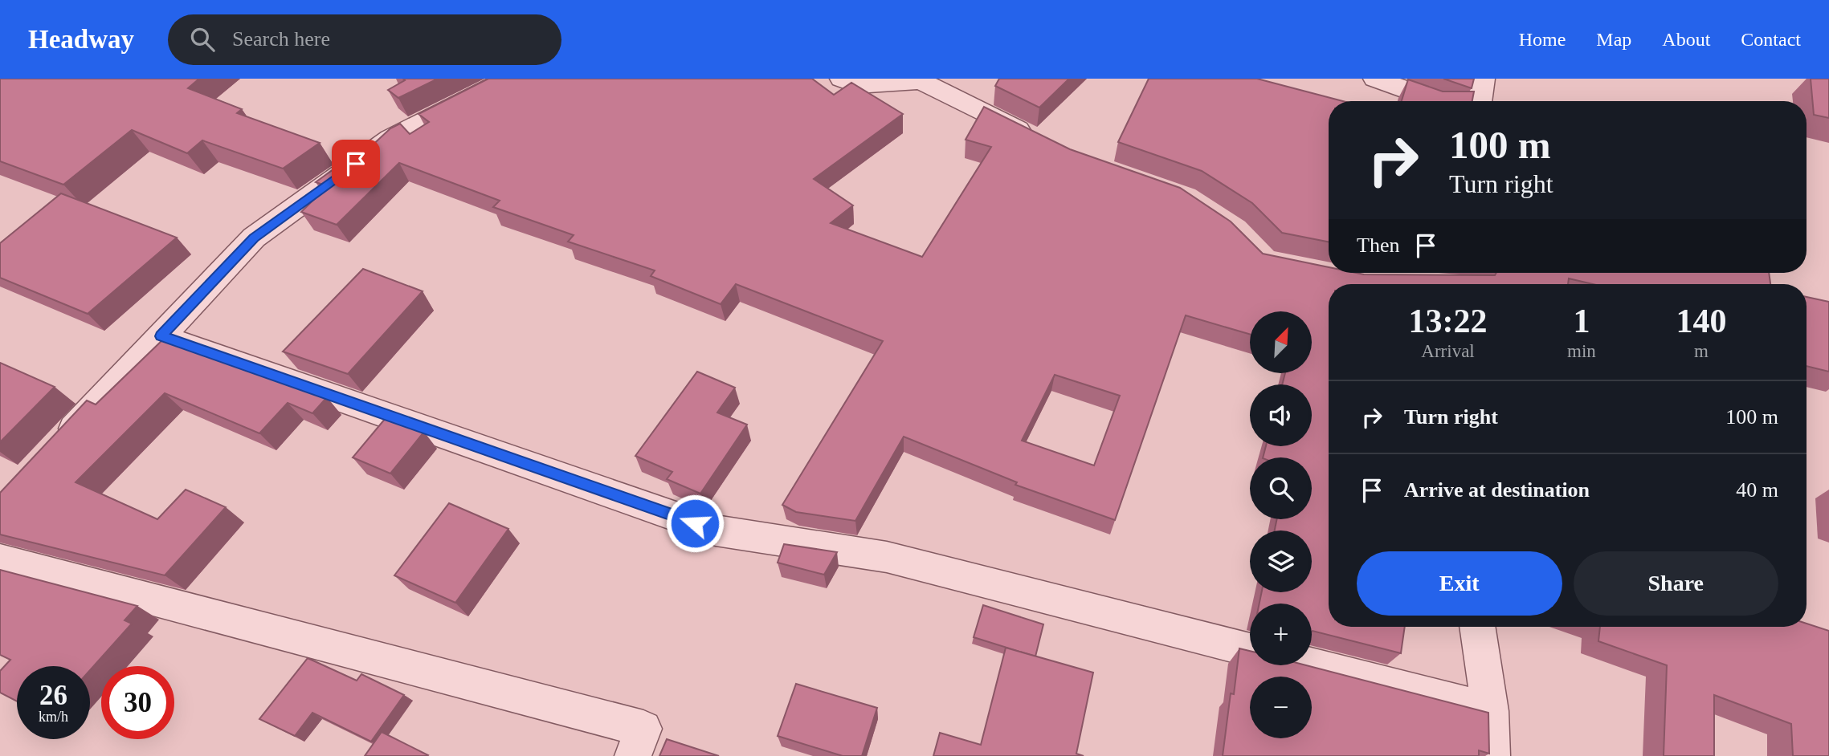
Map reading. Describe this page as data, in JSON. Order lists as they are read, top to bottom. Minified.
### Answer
{"north":"top right","page":{"header":"Headway","search":"Search here","nav":["Home","Map","About","Contact"],"turn":["100 m","Turn right"],"then":"Then","eta":["13:22","Arrival","1","min","140","m"],"map_buttons":["+","−"],"list":[{"name":"Turn right","value":"100 m"},{"name":"Arrive at destination","value":"40 m"}],"buttons":["Exit","Share"],"speed":"26 km/h","limit":"30"}}
